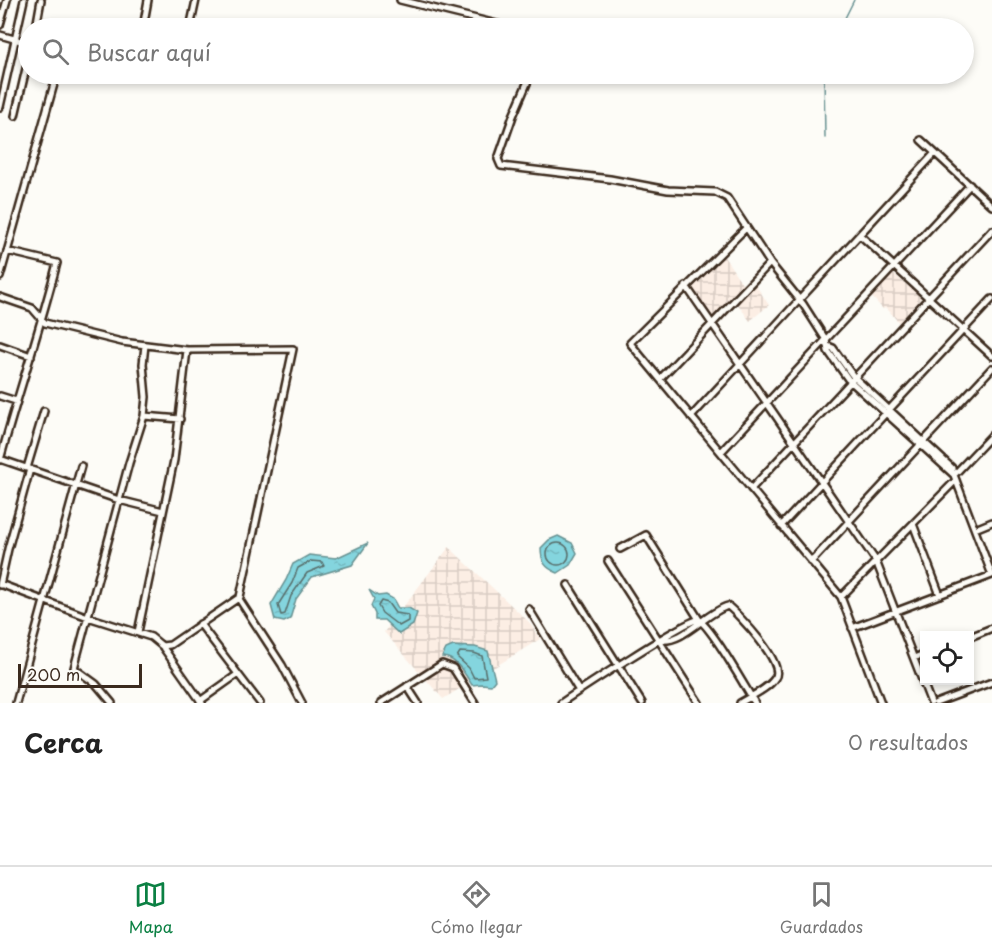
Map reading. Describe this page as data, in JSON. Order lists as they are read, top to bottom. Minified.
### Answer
{"scale_bar":"200 m","page":{"search":"Buscar aquí","scale":"200 m","heading":["Cerca","0 resultados"],"nav":["Mapa","Cómo llegar","Guardados"]}}
